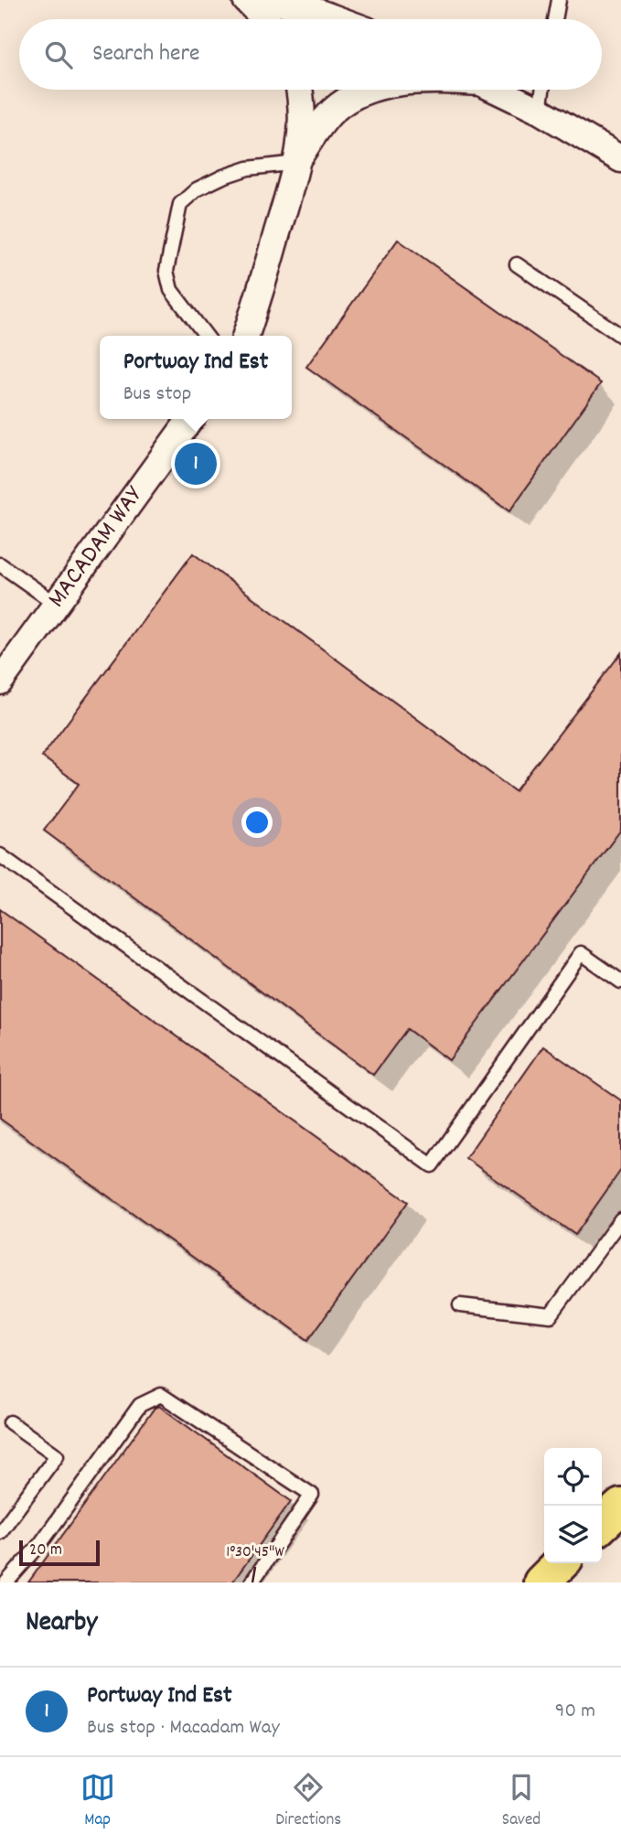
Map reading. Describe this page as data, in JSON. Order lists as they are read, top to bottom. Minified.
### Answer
{"streets":{"street":["MACADAM WAY"]},"scale_bar":"20 m","page":{"search":"Search here","popup":["Portway Ind Est","Bus stop"],"pins":"1","scale":"20 m","heading":"Nearby","list":[{"mark":"1","name":"Portway Ind Est","note":"Bus stop · Macadam Way","value":"90 m"}],"nav":["Map","Directions","Saved"]},"coordinates":["1°30'45\"W"]}
